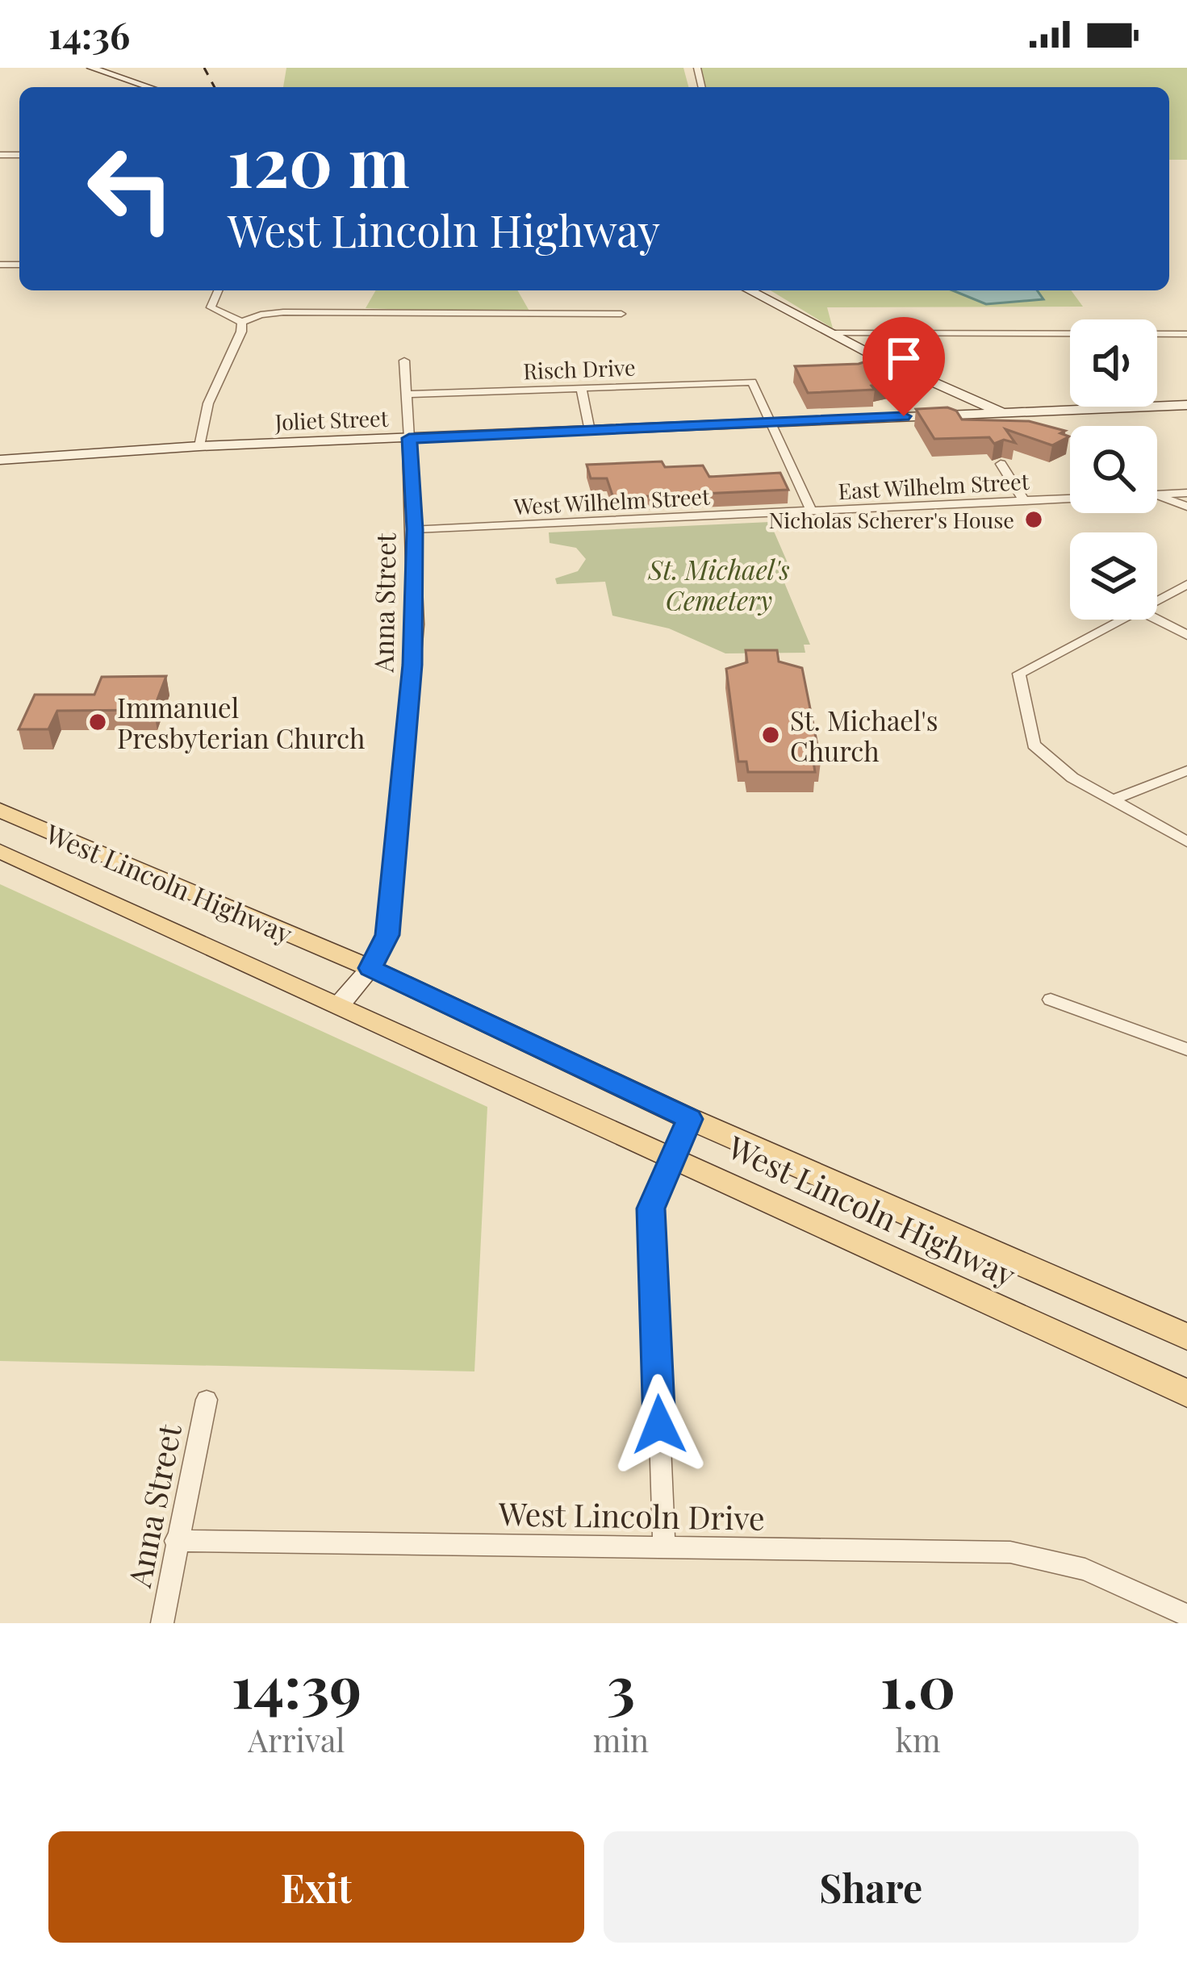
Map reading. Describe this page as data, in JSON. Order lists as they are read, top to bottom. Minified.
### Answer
{"streets":{"main road":["West Lincoln Highway"],"street":["Risch Drive","Joliet Street","East Wilhelm Street","West Wilhelm Street","Anna Street","West Lincoln Drive"]},"crossings":[["Risch Drive","Joliet Street"],["Risch Drive","Anna Street"],["Joliet Street","Anna Street"],["East Wilhelm Street","West Wilhelm Street"],["West Wilhelm Street","Anna Street"],["Anna Street","West Lincoln Highway"],["Anna Street","West Lincoln Drive"]],"parks":["St. Michael's Cemetery"],"places":["Nicholas Scherer's House","Immanuel Presbyterian Church","St. Michael's Church"],"page":{"status":"14:36","turn":["120 m","West Lincoln Highway"],"eta":["14:39","Arrival","3","min","1.0","km"],"buttons":["Exit","Share"]}}
